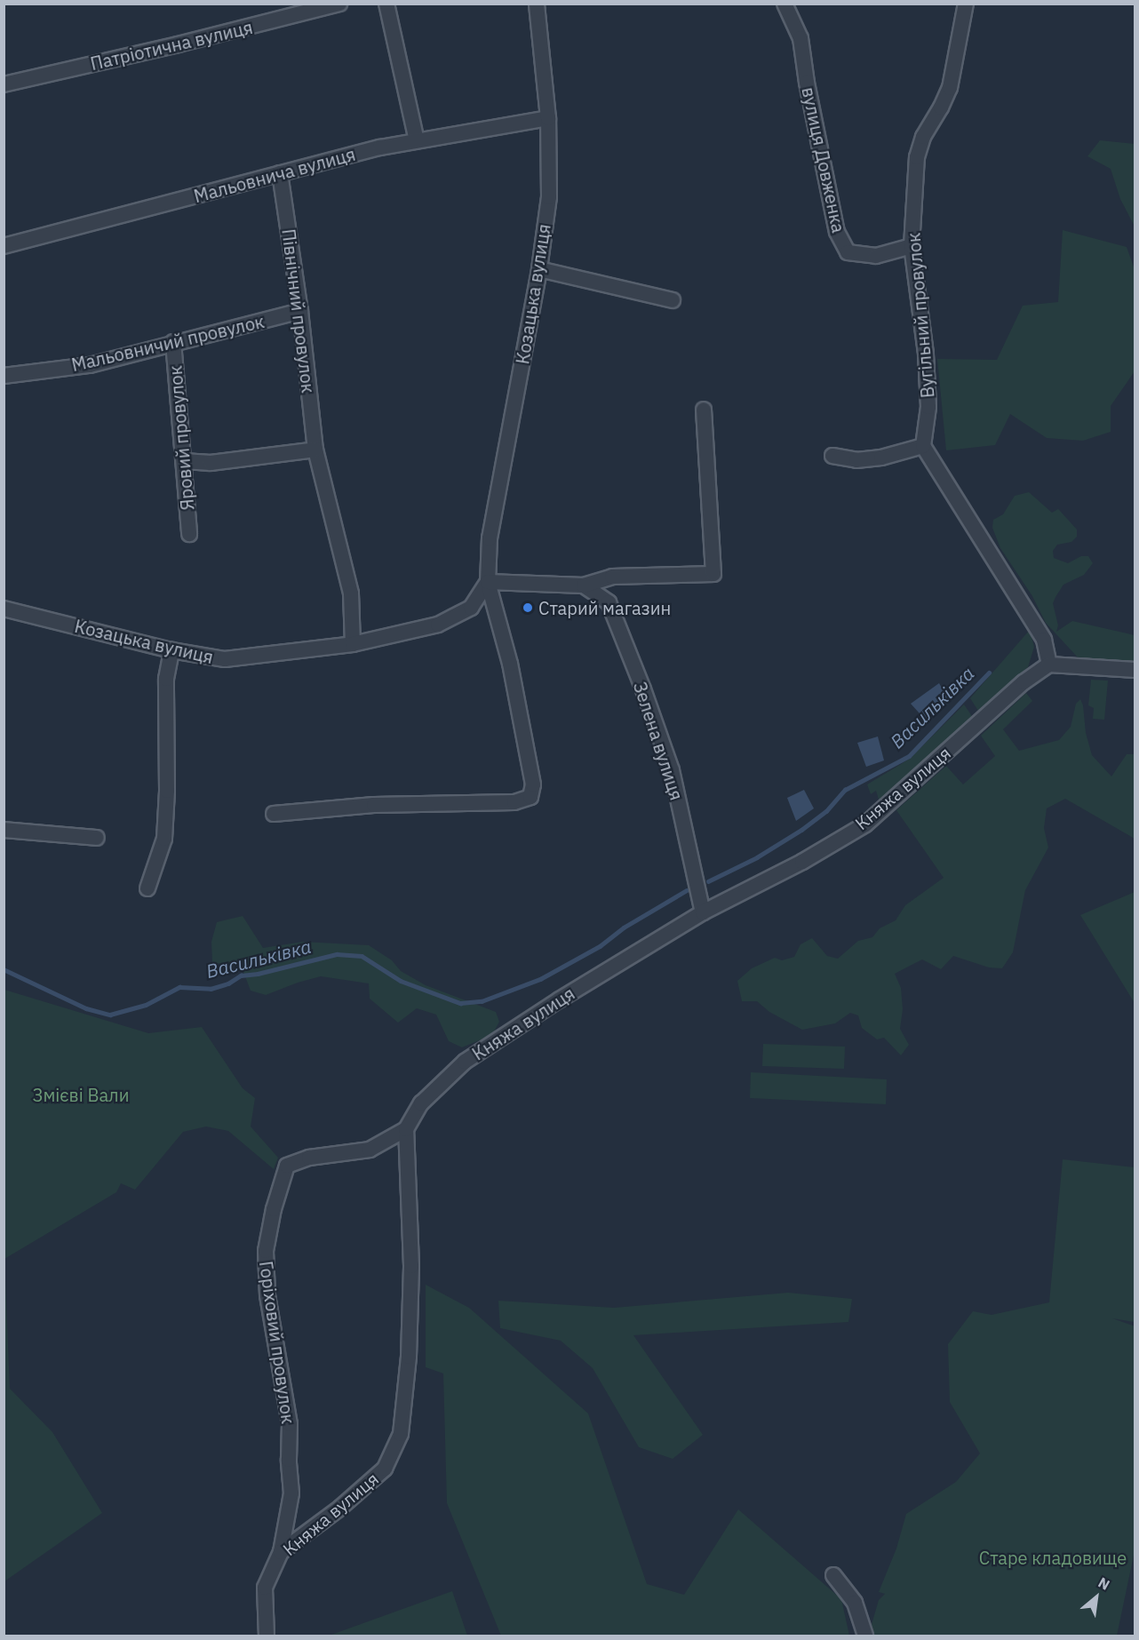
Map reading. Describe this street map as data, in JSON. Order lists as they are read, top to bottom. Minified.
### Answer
{"streets":{"street":["Патріотична вулиця","вулиця Довженка","Мальовнича вулиця","Козацька вулиця","Північний провулок","Вугільний провулок","Мальовничий провулок","Яровий провулок","Зелена вулиця","Княжа вулиця","Горіховий провулок"]},"crossings":[["вулиця Довженка","Вугільний провулок"],["Мальовнича вулиця","Козацька вулиця"],["Мальовнича вулиця","Північний провулок"],["Козацька вулиця","Північний провулок"],["Північний провулок","Мальовничий провулок"],["Мальовничий провулок","Яровий провулок"],["Зелена вулиця","Княжа вулиця"],["Княжа вулиця","Горіховий провулок"]],"water":["Васильківка"],"parks":["Змієві Вали","Старе кладовище"],"places":["Старий магазин"],"north":"top right"}
